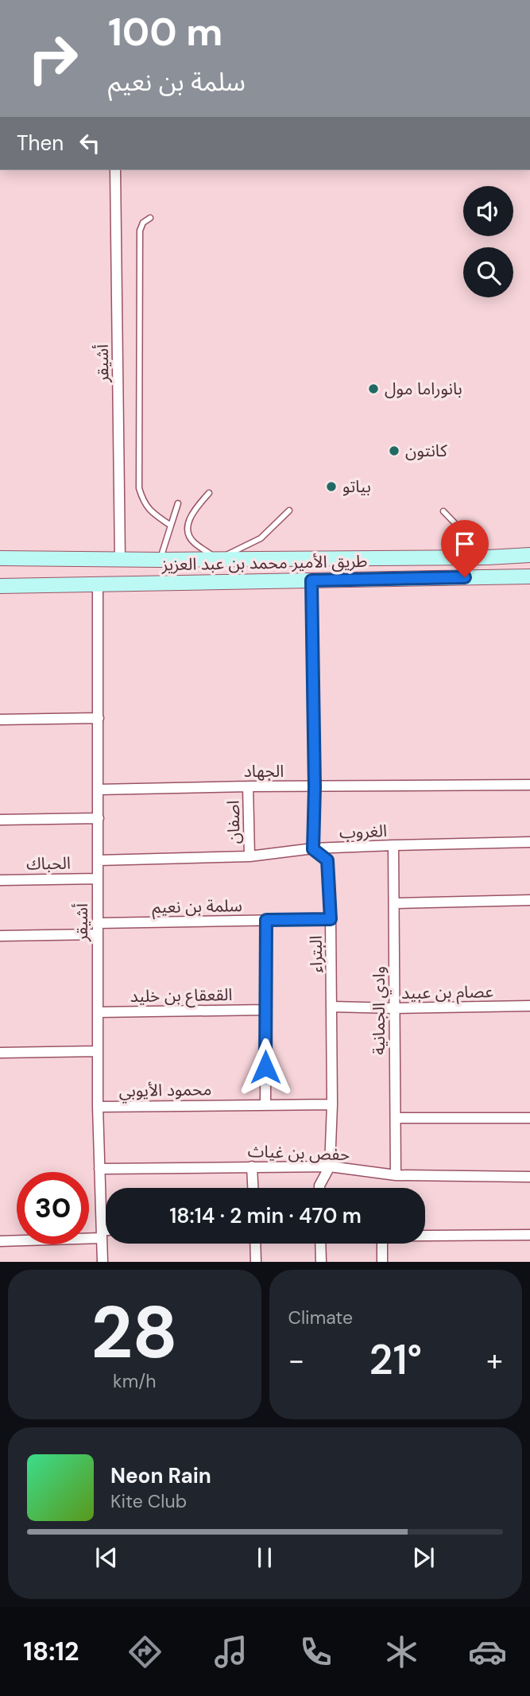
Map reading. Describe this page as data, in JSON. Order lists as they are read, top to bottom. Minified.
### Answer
{"streets":{"main road":["طريق الأمير محمد بن عبد العزيز"],"street":["أشيقر","الجهاد","اصفان","الغروب","الحباك","سلمة بن نعيم","البتراء","عصام بن عبيد","القعقاع بن خليد","وادي الجمانية","محمود الأيوبي","حفص بن غياث"]},"crossings":[["أشيقر","طريق الأمير محمد بن عبد العزيز"],["أشيقر","الجهاد"],["أشيقر","الغروب"],["أشيقر","الحباك"],["أشيقر","سلمة بن نعيم"],["أشيقر","القعقاع بن خليد"],["أشيقر","محمود الأيوبي"],["أشيقر","حفص بن غياث"],["الجهاد","اصفان"],["اصفان","الغروب"],["الغروب","البتراء"],["الغروب","وادي الجمانية"],["سلمة بن نعيم","البتراء"],["البتراء","عصام بن عبيد"],["البتراء","محمود الأيوبي"],["البتراء","حفص بن غياث"],["عصام بن عبيد","وادي الجمانية"],["وادي الجمانية","حفص بن غياث"]],"places":["بانوراما مول","كانتون","بياتو"],"page":{"turn":["100 m","سلمة بن نعيم"],"then":"Then","limit":"30","trip":"18:14 · 2 min · 470 m","tile":[["28","km/h"],"Climate"],"heat":["−","21°","+"],"song":["Neon Rain","Kite Club"],"tabs":"18:12"}}
